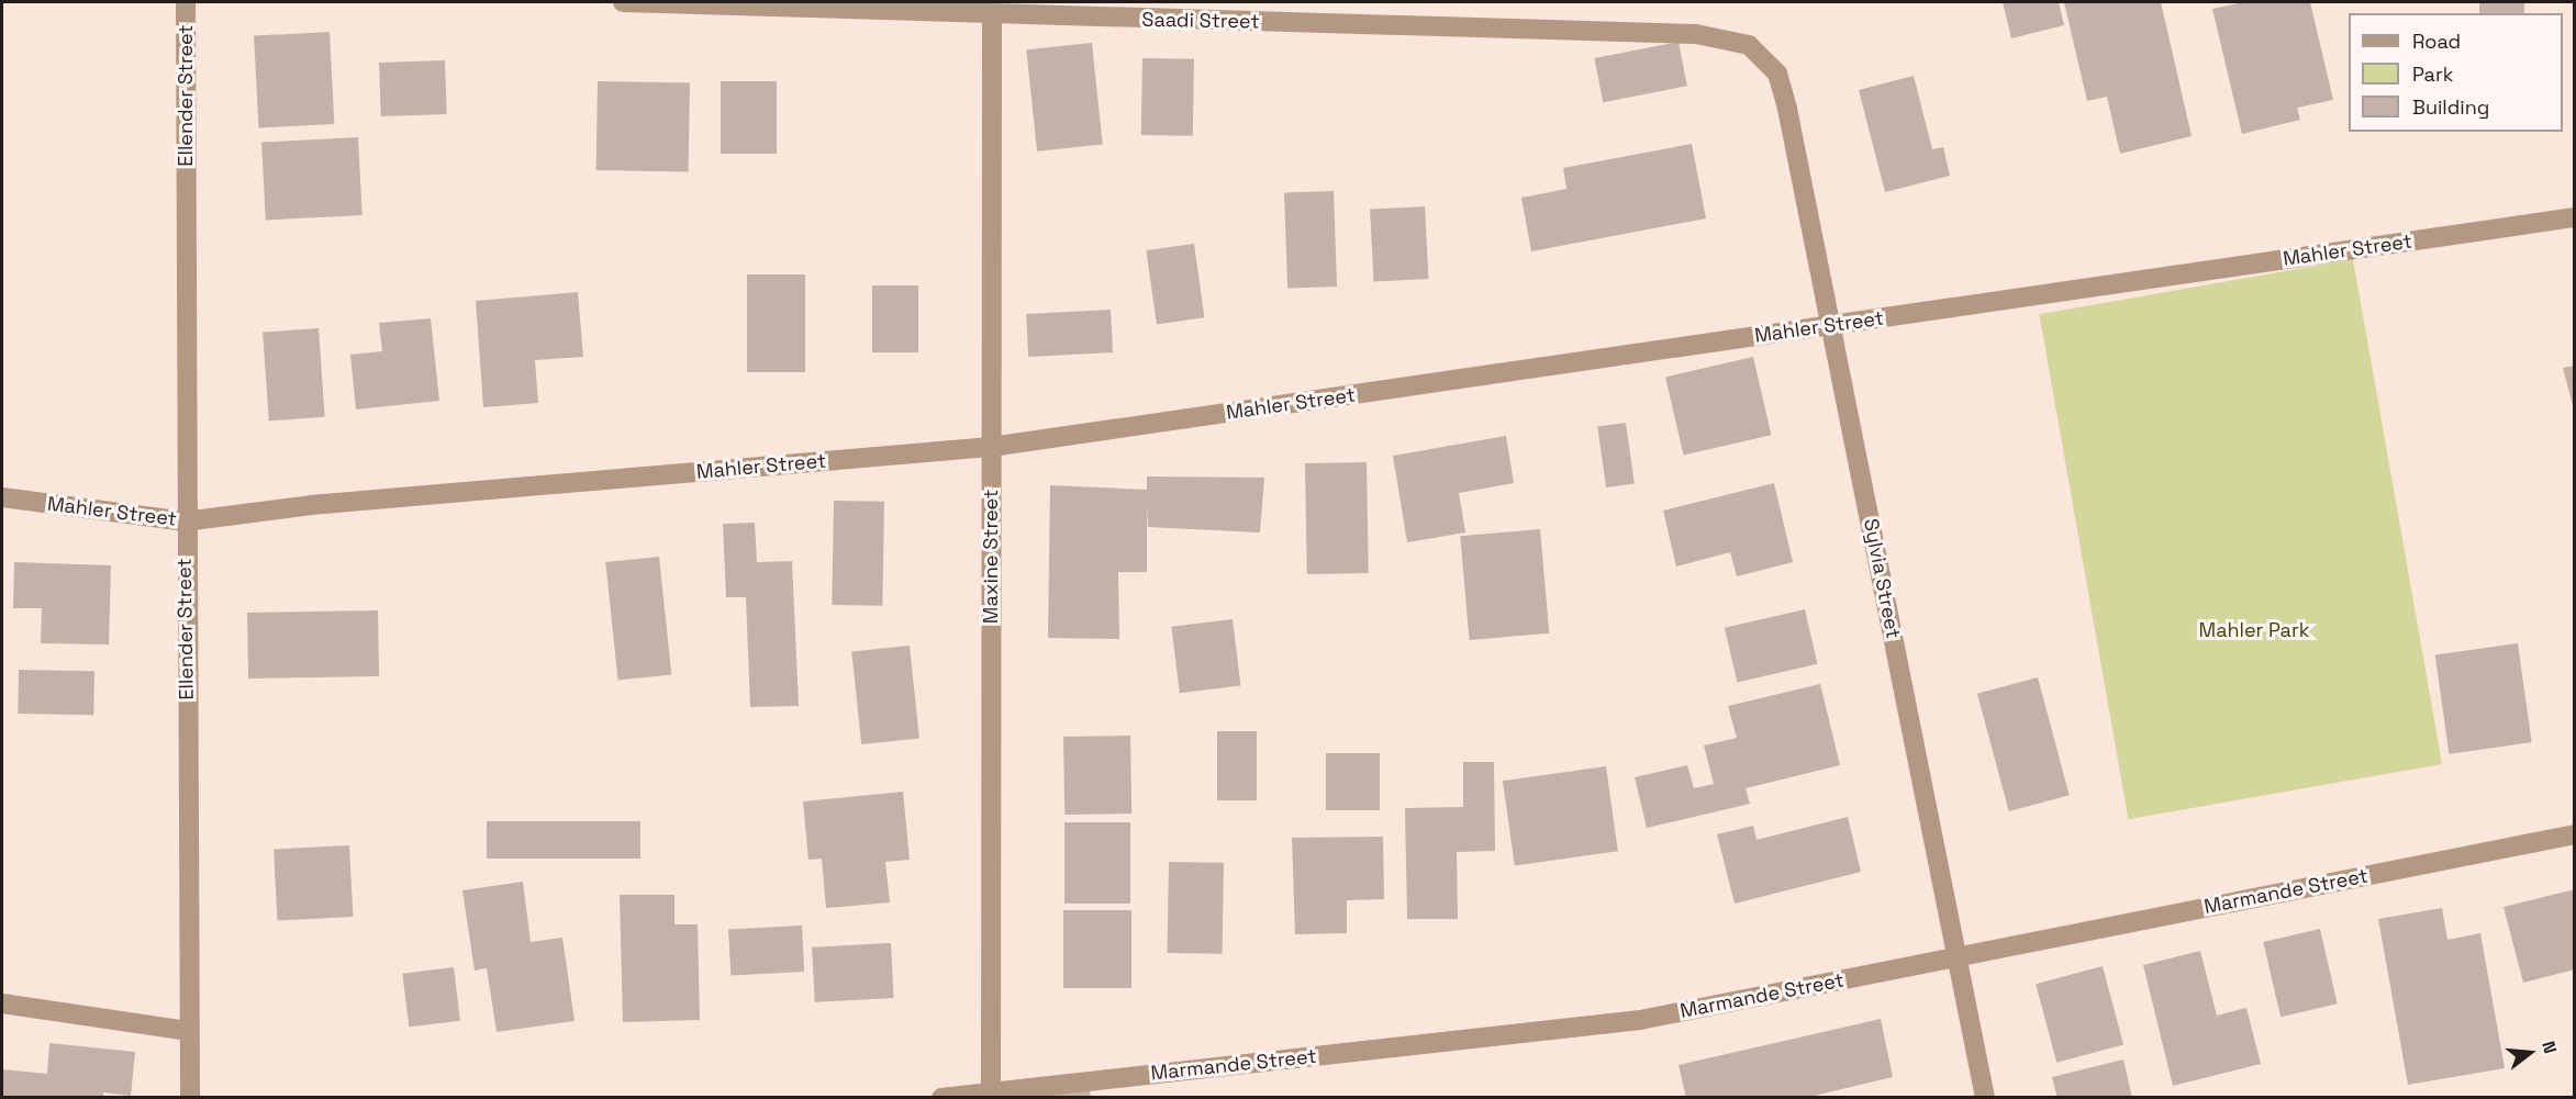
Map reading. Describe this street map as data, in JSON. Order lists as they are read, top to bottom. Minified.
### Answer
{"streets":{"street":["Saadi Street","Ellender Street","Mahler Street","Maxine Street","Sylvia Street","Marmande Street"]},"crossings":[["Saadi Street","Maxine Street"],["Saadi Street","Sylvia Street"],["Ellender Street","Mahler Street"],["Mahler Street","Maxine Street"],["Mahler Street","Sylvia Street"],["Maxine Street","Marmande Street"],["Sylvia Street","Marmande Street"]],"parks":["Mahler Park"],"legend":["Road","Park","Building"],"north":"right"}
